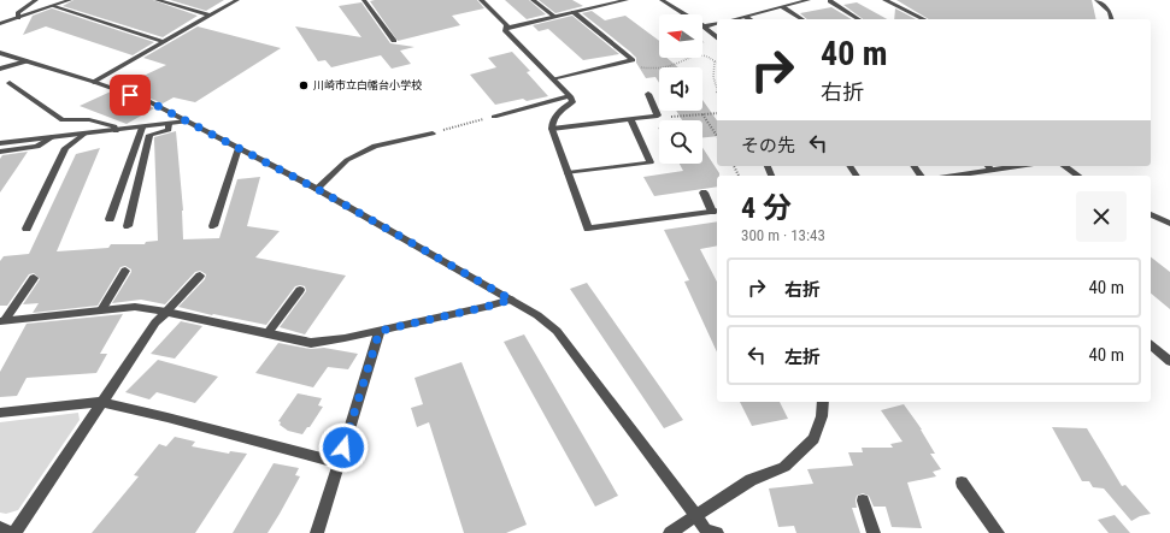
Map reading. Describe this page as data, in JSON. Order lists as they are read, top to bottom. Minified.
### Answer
{"places":["川崎市立白幡台小学校"],"north":"left","page":{"turn":["40 m","右折"],"then":"その先","heading":["4 分","300 m · 13:43"],"list":[{"name":"右折","value":"40 m"},{"name":"左折","value":"40 m"}]}}
